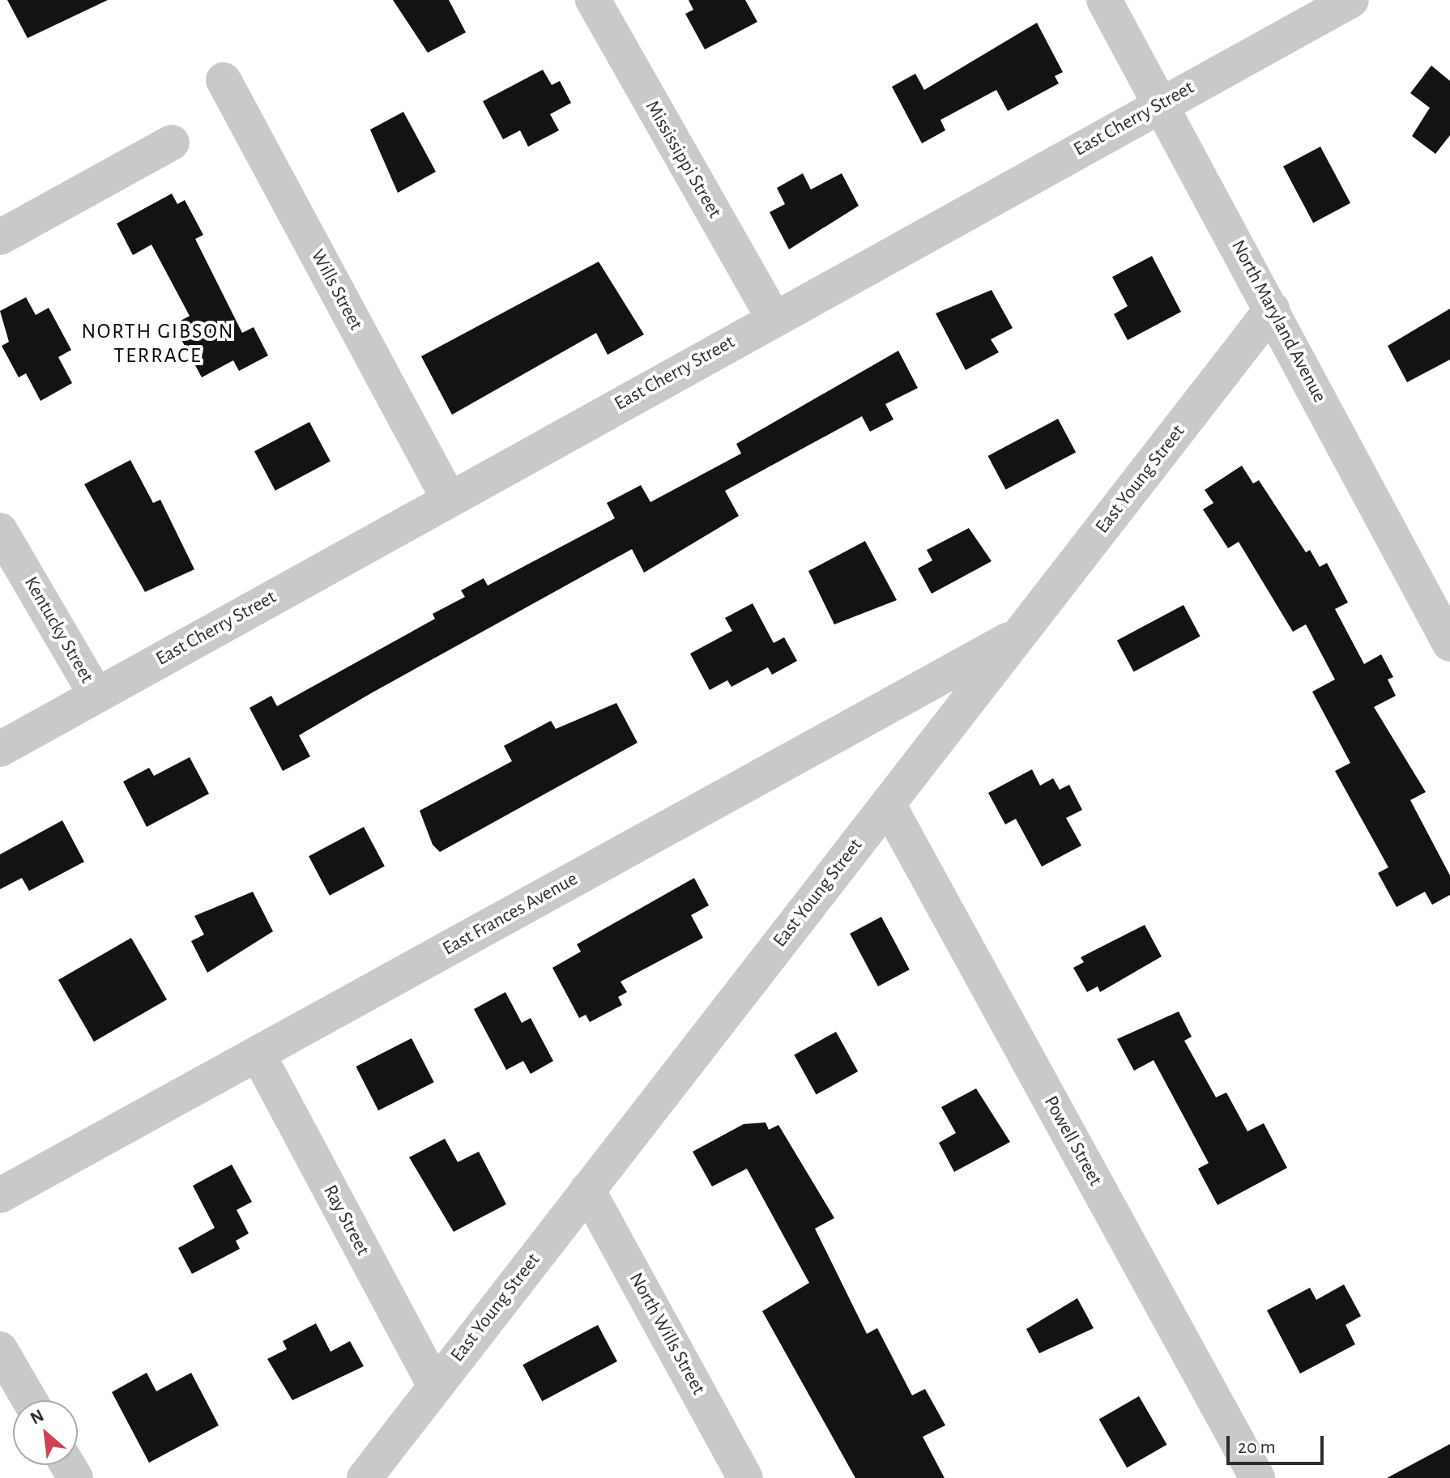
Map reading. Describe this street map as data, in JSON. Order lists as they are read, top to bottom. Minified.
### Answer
{"streets":{"street":["East Cherry Street","Mississippi Street","Wills Street","North Maryland Avenue","East Young Street","Kentucky Street","East Frances Avenue","Powell Street","Ray Street","North Wills Street"]},"crossings":[["East Cherry Street","Mississippi Street"],["East Cherry Street","Wills Street"],["East Cherry Street","North Maryland Avenue"],["East Cherry Street","Kentucky Street"],["North Maryland Avenue","East Young Street"],["East Young Street","East Frances Avenue"],["East Young Street","Powell Street"],["East Young Street","Ray Street"],["East Young Street","North Wills Street"],["East Frances Avenue","Ray Street"]],"districts":["NORTH GIBSON TERRACE"],"scale_bar":"20 m","north":"top left"}
